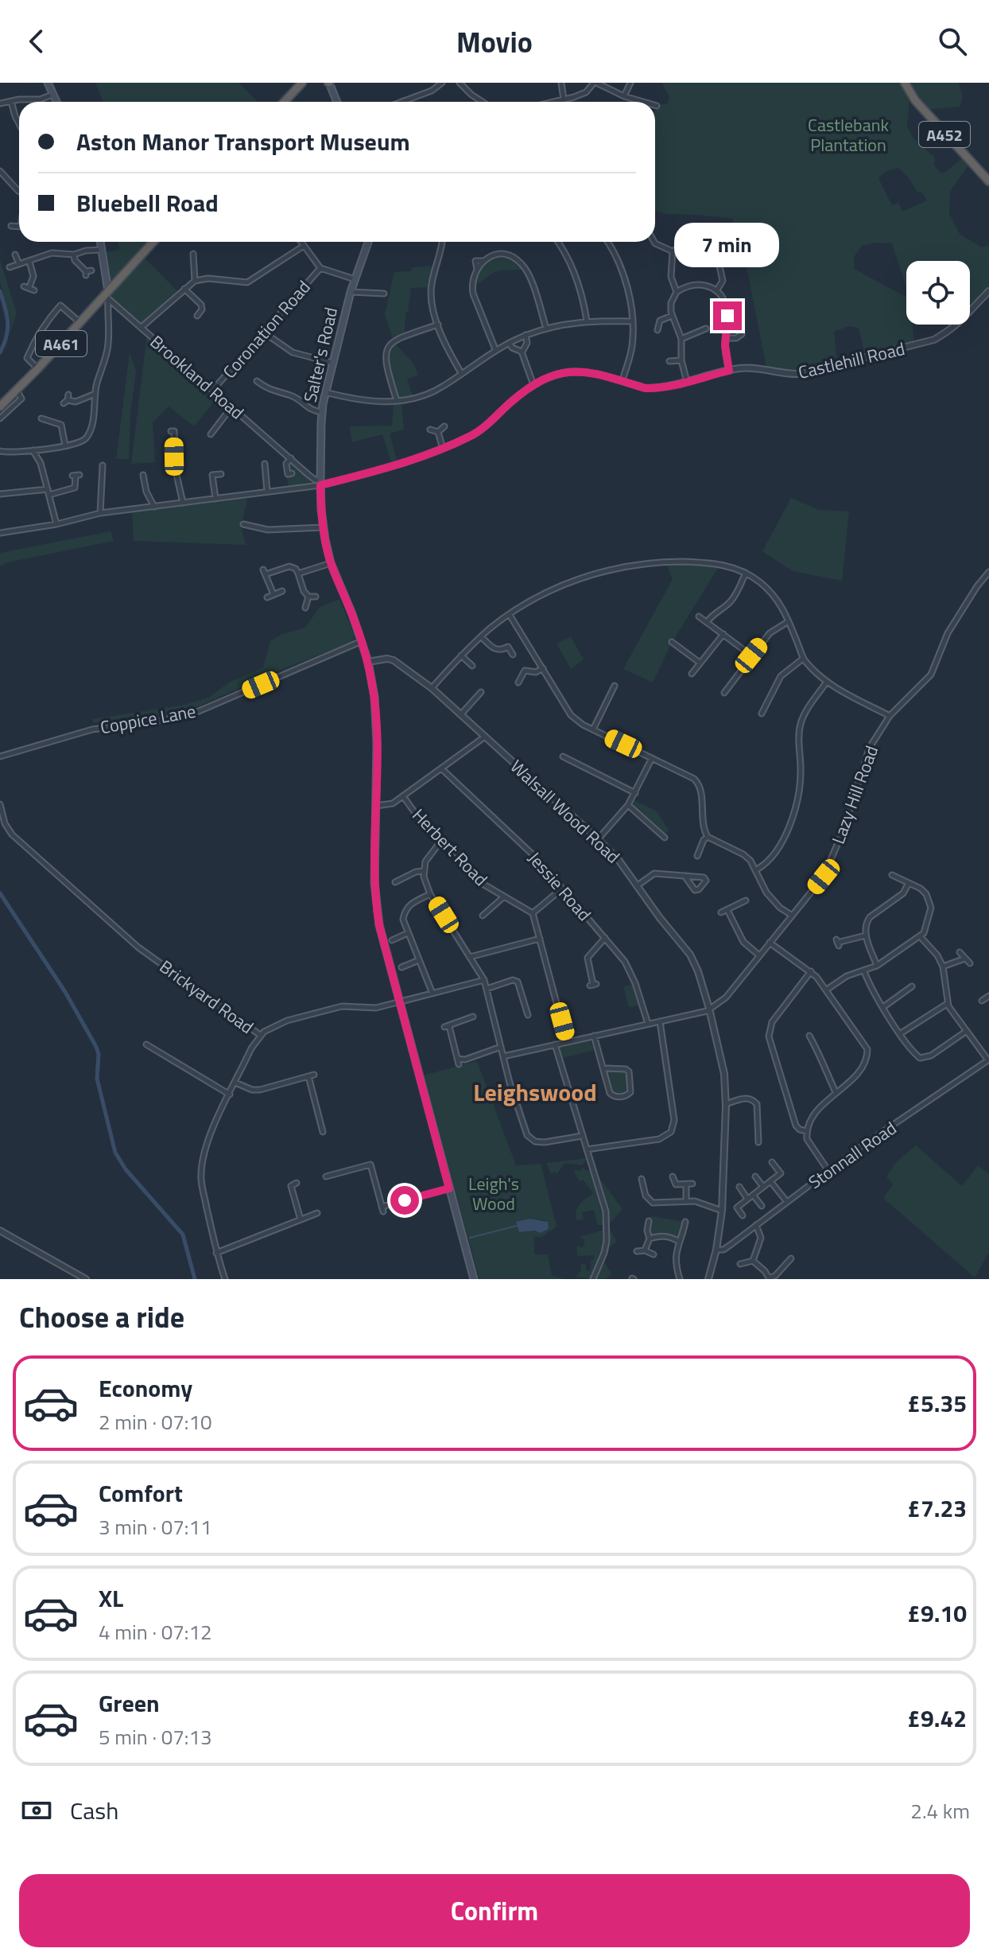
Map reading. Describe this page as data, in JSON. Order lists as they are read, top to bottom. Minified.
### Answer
{"streets":{"highway":["A452","A461"],"main road":["Salter's Road"],"street":["Coronation Road","Castlehill Road","Brookland Road","Coppice Lane","Lazy Hill Road","Walsall Wood Road","Herbert Road","Jessie Road","Brickyard Road","Stonnall Road"]},"crossings":[["Coronation Road","Brookland Road"],["A461","Brookland Road"],["Salter's Road","Castlehill Road"],["Salter's Road","Brookland Road"],["Salter's Road","Coppice Lane"],["Salter's Road","Walsall Wood Road"],["Castlehill Road","Brookland Road"],["Lazy Hill Road","Walsall Wood Road"],["Walsall Wood Road","Stonnall Road"]],"districts":["Leighswood"],"parks":["Castlebank Plantation","Leigh's Wood"],"page":{"header":"Movio","banner":["Aston Manor Transport Museum","Bluebell Road"],"bubble":"7 min","heading":"Choose a ride","list":[{"name":"Economy","note":"2 min · 07:10","value":"£5.35"},{"name":"Comfort","note":"3 min · 07:11","value":"£7.23"},{"name":"XL","note":"4 min · 07:12","value":"£9.10"},{"name":"Green","note":"5 min · 07:13","value":"£9.42"}],"pay":["Cash","2.4 km"],"buttons":"Confirm"}}
